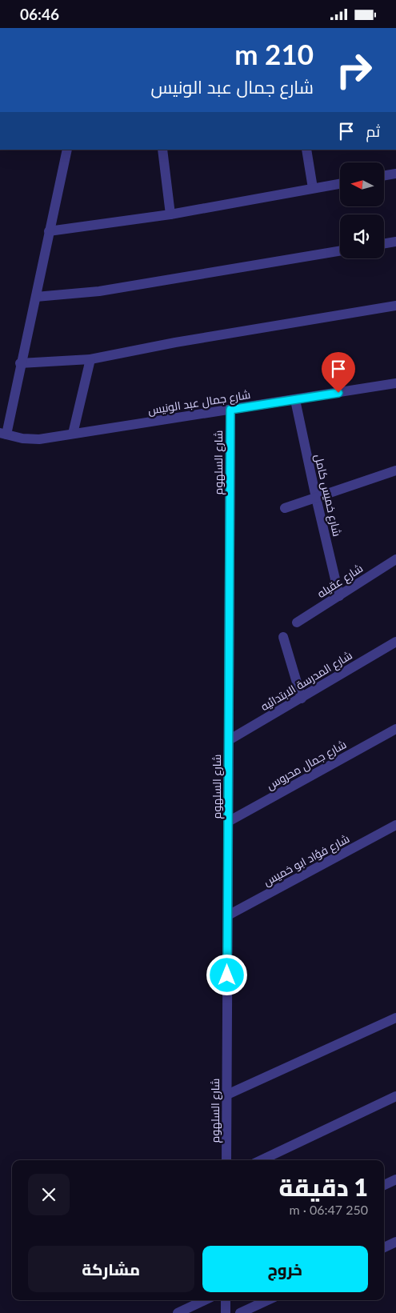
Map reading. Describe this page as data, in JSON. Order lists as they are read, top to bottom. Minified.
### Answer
{"streets":{"street":["شارع جمال عبد الونيس","شارع السلهوم","شارع خميس كامل","شارع عقيله","شارع المدرسة الابتدائيه","شارع جمال محروس","شارع فؤاد ابو خميس"]},"crossings":[["شارع جمال عبد الونيس","شارع السلهوم"],["شارع جمال عبد الونيس","شارع خميس كامل"],["شارع السلهوم","شارع المدرسة الابتدائيه"],["شارع السلهوم","شارع جمال محروس"],["شارع السلهوم","شارع فؤاد ابو خميس"],["شارع خميس كامل","شارع عقيله"]],"north":"left","page":{"status":"06:46","turn":["210 m","شارع جمال عبد الونيس"],"then":"ثم","heading":["1 دقيقة","250 m · 06:47"],"buttons":["خروج","مشاركة"]}}
